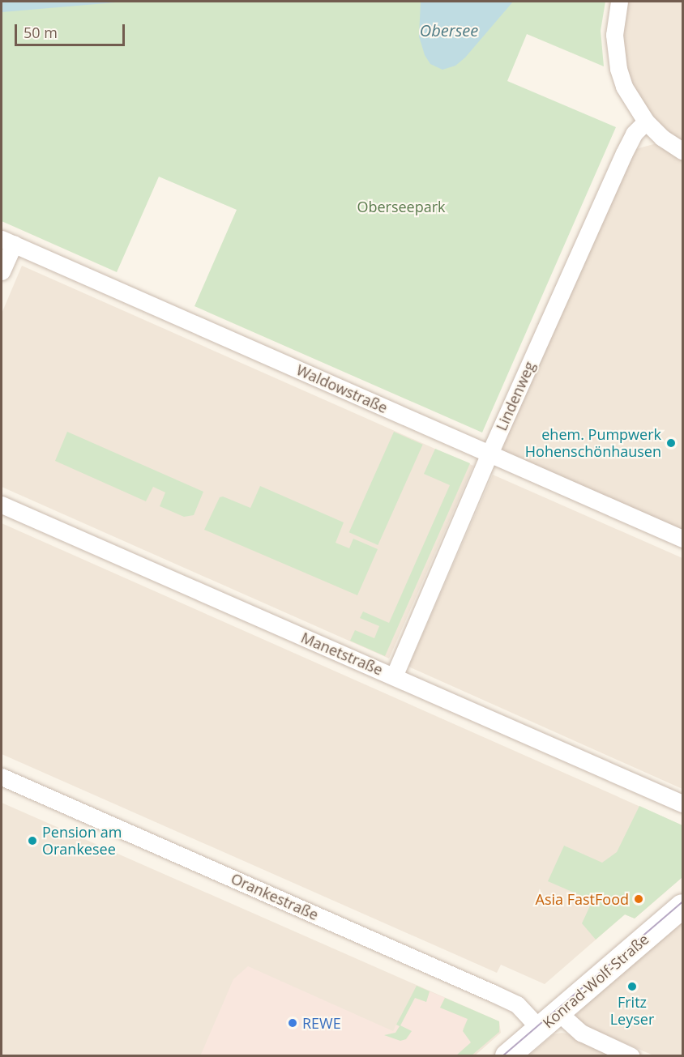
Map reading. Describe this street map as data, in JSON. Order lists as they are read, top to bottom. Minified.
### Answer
{"streets":{"main road":["Konrad-Wolf-Straße"],"street":["Waldowstraße","Lindenweg","Manetstraße","Orankestraße"]},"crossings":[["Waldowstraße","Lindenweg"],["Lindenweg","Manetstraße"],["Orankestraße","Konrad-Wolf-Straße"]],"water":["Obersee"],"parks":["Oberseepark"],"places":["ehem. Pumpwerk Hohenschönhausen","Pension am Orankesee","Asia FastFood","Fritz Leyser","REWE"],"scale_bar":"50 m"}
